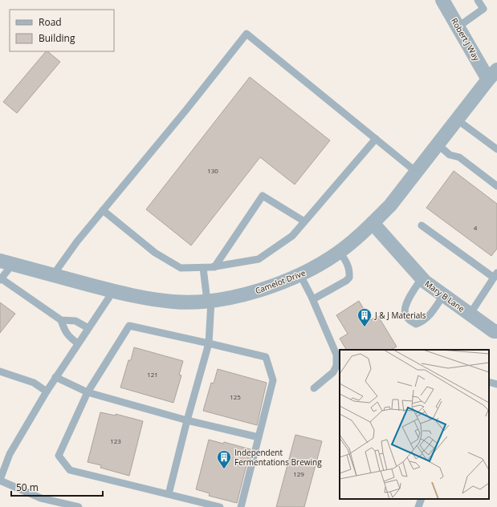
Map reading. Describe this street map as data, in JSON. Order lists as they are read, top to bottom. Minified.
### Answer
{"streets":{"street":["Robert J Way","Camelot Drive","Mary B Lane"]},"crossings":[["Robert J Way","Camelot Drive"],["Camelot Drive","Mary B Lane"]],"places":{"building":["J & J Materials","Independent Fermentations Brewing"]},"house_numbers":["130","4","121","125","123","129"],"legend":["Road","Building"],"scale_bar":"50 m"}
